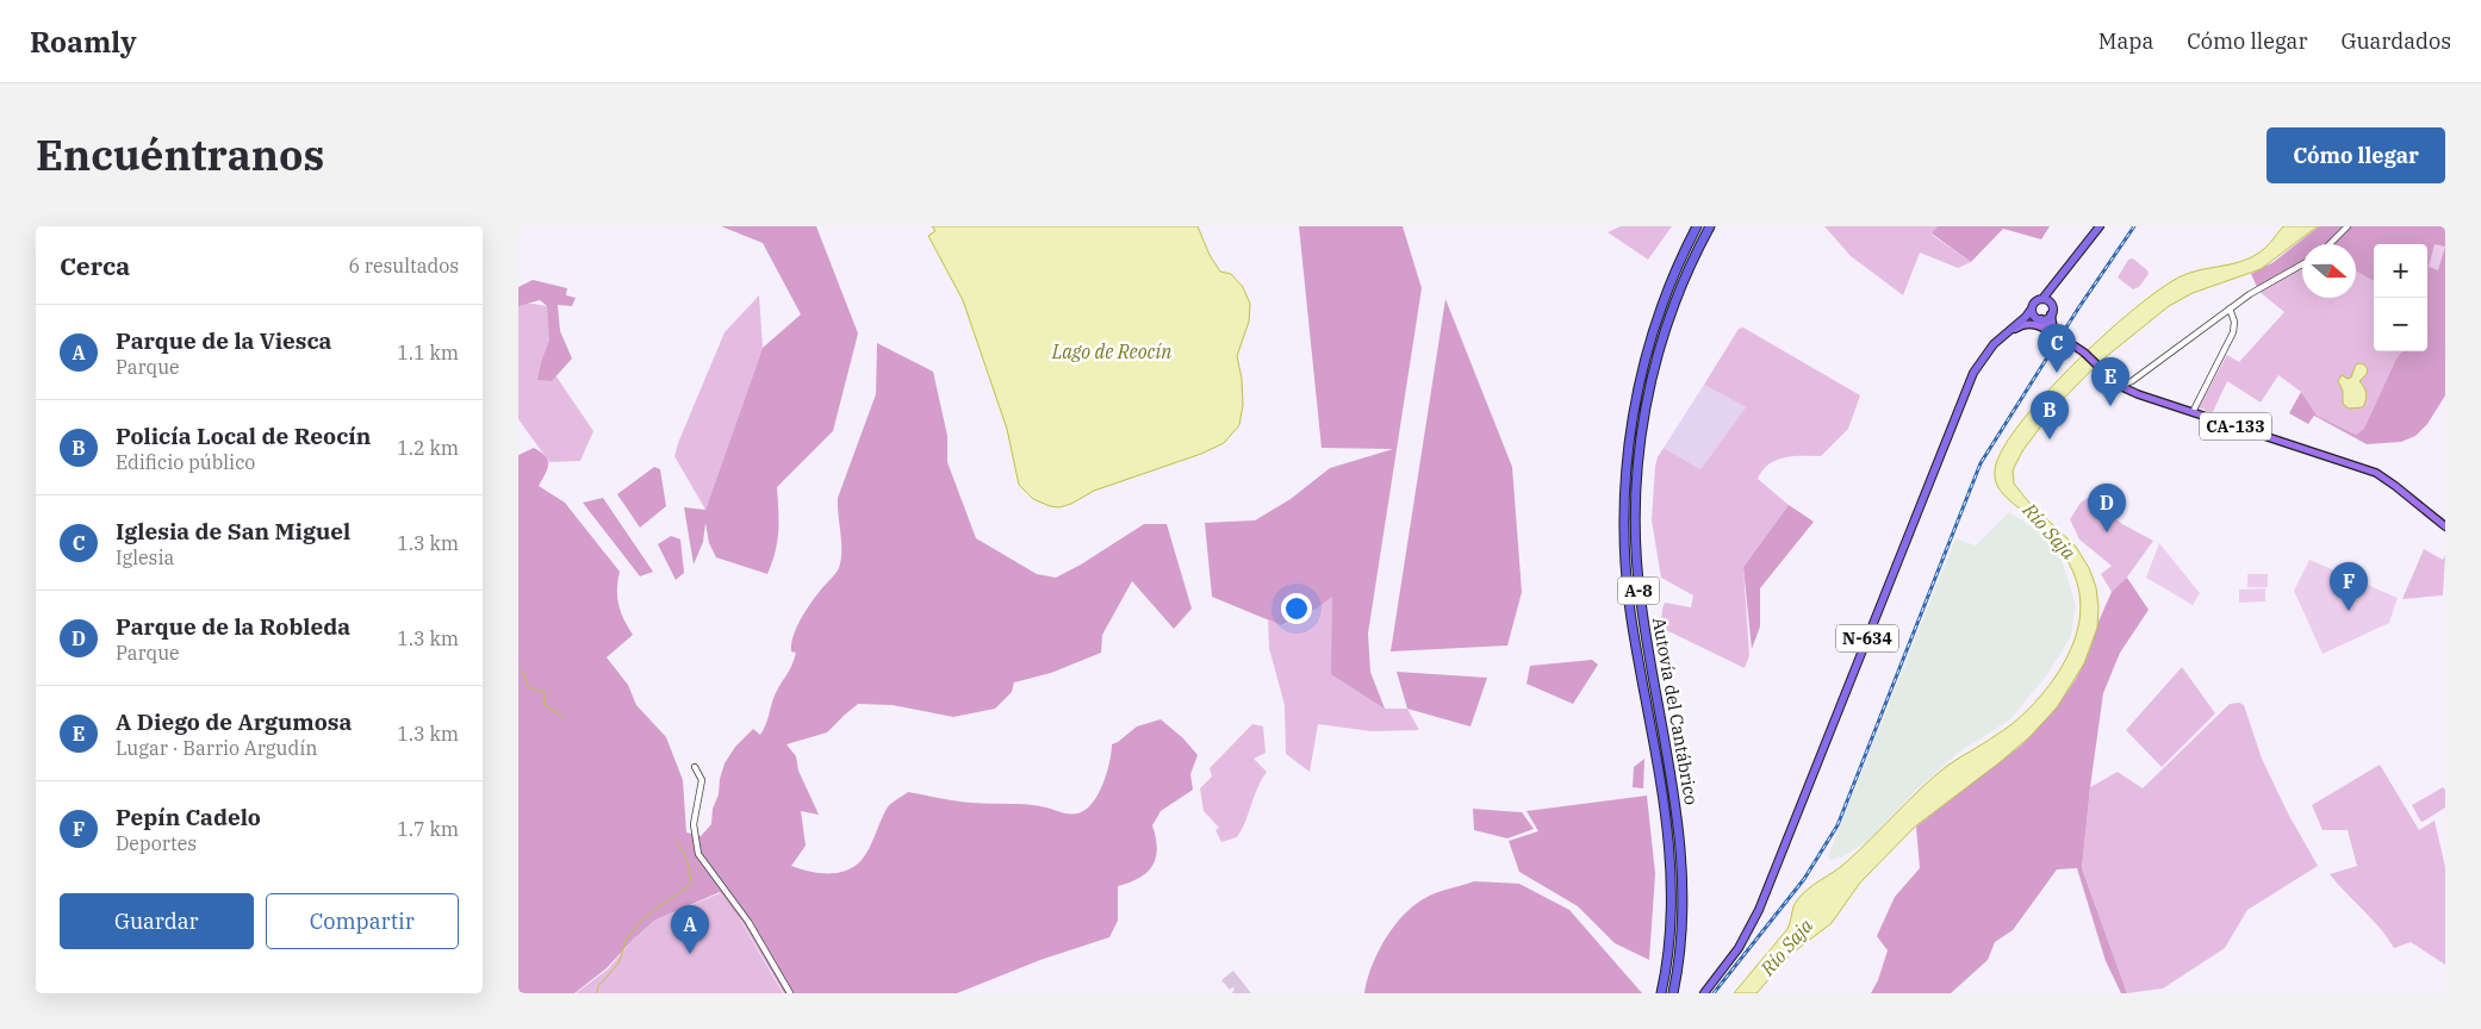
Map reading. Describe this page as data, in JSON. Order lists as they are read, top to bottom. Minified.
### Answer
{"streets":{"highway":["A-8","N-634","Autovía del Cantábrico"],"main road":["CA-133"]},"crossings":[["CA-133","N-634"]],"water":["Lago de Reocín","Río Saja"],"north":"right","page":{"header":"Roamly","nav":["Mapa","Cómo llegar","Guardados"],"title":"Encuéntranos","buttons":["Cómo llegar",["Guardar","Compartir"]],"heading":["Cerca","6 resultados"],"map_buttons":["+","−"],"list":[{"mark":"A","name":"Parque de la Viesca","note":"Parque","value":"1.1 km"},{"mark":"B","name":"Policía Local de Reocín","note":"Edificio público","value":"1.2 km"},{"mark":"C","name":"Iglesia de San Miguel","note":"Iglesia","value":"1.3 km"},{"mark":"D","name":"Parque de la Robleda","note":"Parque","value":"1.3 km"},{"mark":"E","name":"A Diego de Argumosa","note":"Lugar · Barrio Argudín","value":"1.3 km"},{"mark":"F","name":"Pepín Cadelo","note":"Deportes","value":"1.7 km"}],"pins":["C","E","B","D","F","A"]}}
